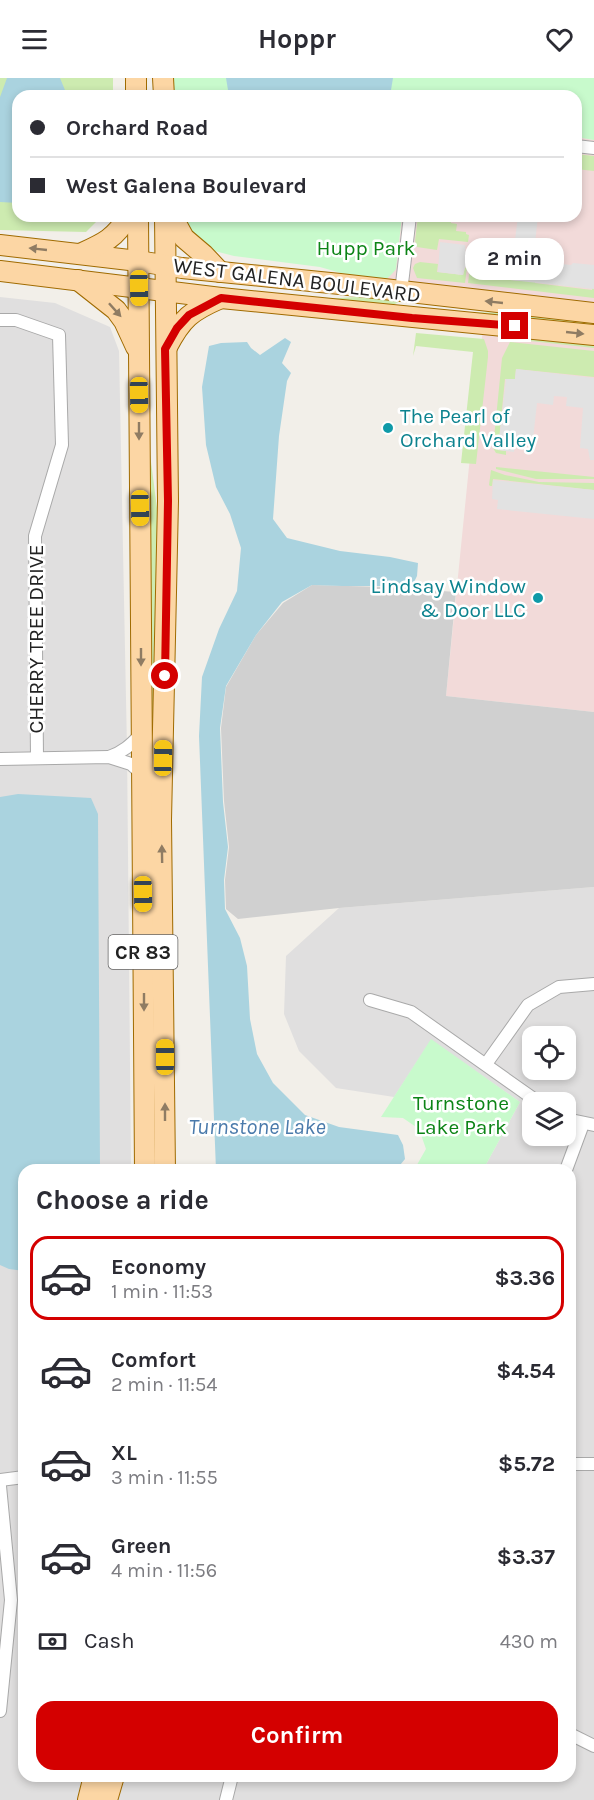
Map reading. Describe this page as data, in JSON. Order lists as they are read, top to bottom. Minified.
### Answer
{"streets":{"main road":["WEST GALENA BOULEVARD","CR 83"],"street":["CHERRY TREE DRIVE"]},"crossings":[["WEST GALENA BOULEVARD","CR 83"]],"water":["Turnstone Lake"],"parks":["Hupp Park","Turnstone Lake Park"],"places":["The Pearl of Orchard Valley","Lindsay Window & Door LLC"],"page":{"header":"Hoppr","banner":["Orchard Road","West Galena Boulevard"],"bubble":"2 min","heading":"Choose a ride","list":[{"name":"Economy","note":"1 min · 11:53","value":"$3.36"},{"name":"Comfort","note":"2 min · 11:54","value":"$4.54"},{"name":"XL","note":"3 min · 11:55","value":"$5.72"},{"name":"Green","note":"4 min · 11:56","value":"$3.37"}],"pay":["Cash","430 m"],"buttons":"Confirm"}}
